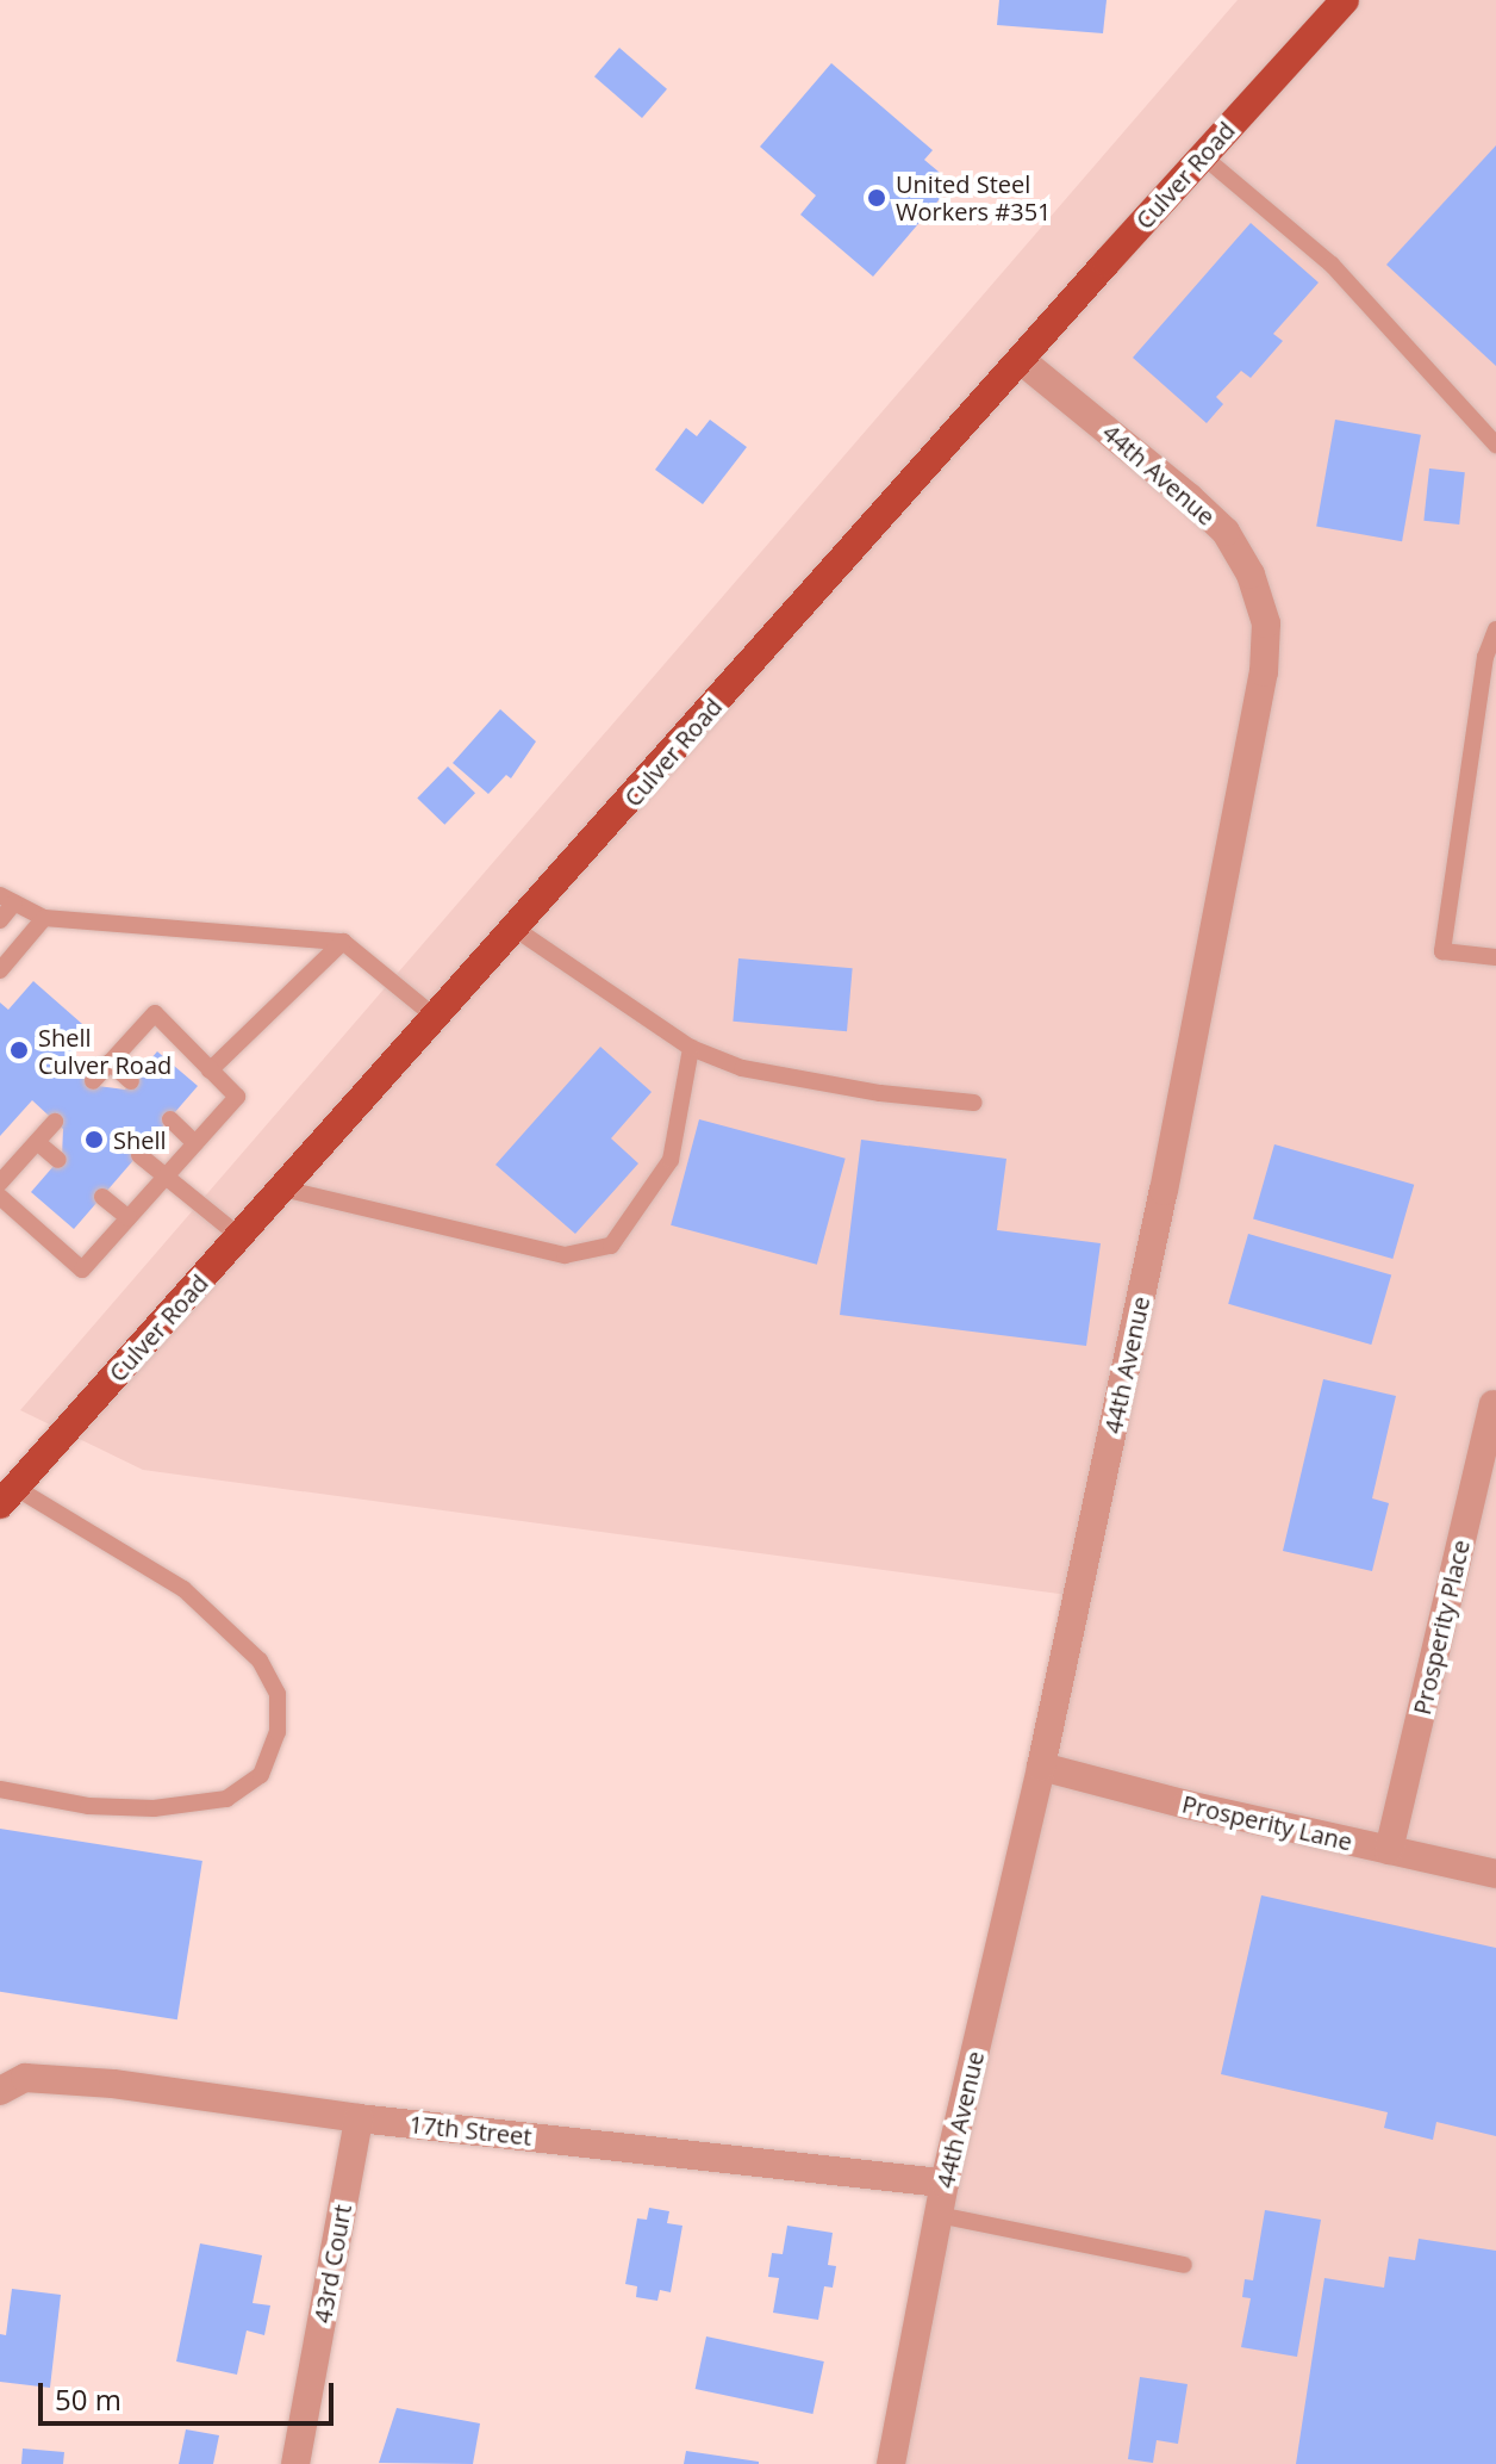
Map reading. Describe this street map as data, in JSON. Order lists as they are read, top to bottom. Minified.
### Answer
{"streets":{"main road":["Culver Road"],"street":["44th Avenue","Prosperity Place","Prosperity Lane","17th Street","43rd Court"]},"crossings":[["Culver Road","44th Avenue"],["44th Avenue","Prosperity Lane"],["44th Avenue","17th Street"],["Prosperity Place","Prosperity Lane"],["17th Street","43rd Court"]],"places":["United Steel Workers #351","Shell Culver Road","Shell"],"scale_bar":"50 m"}
